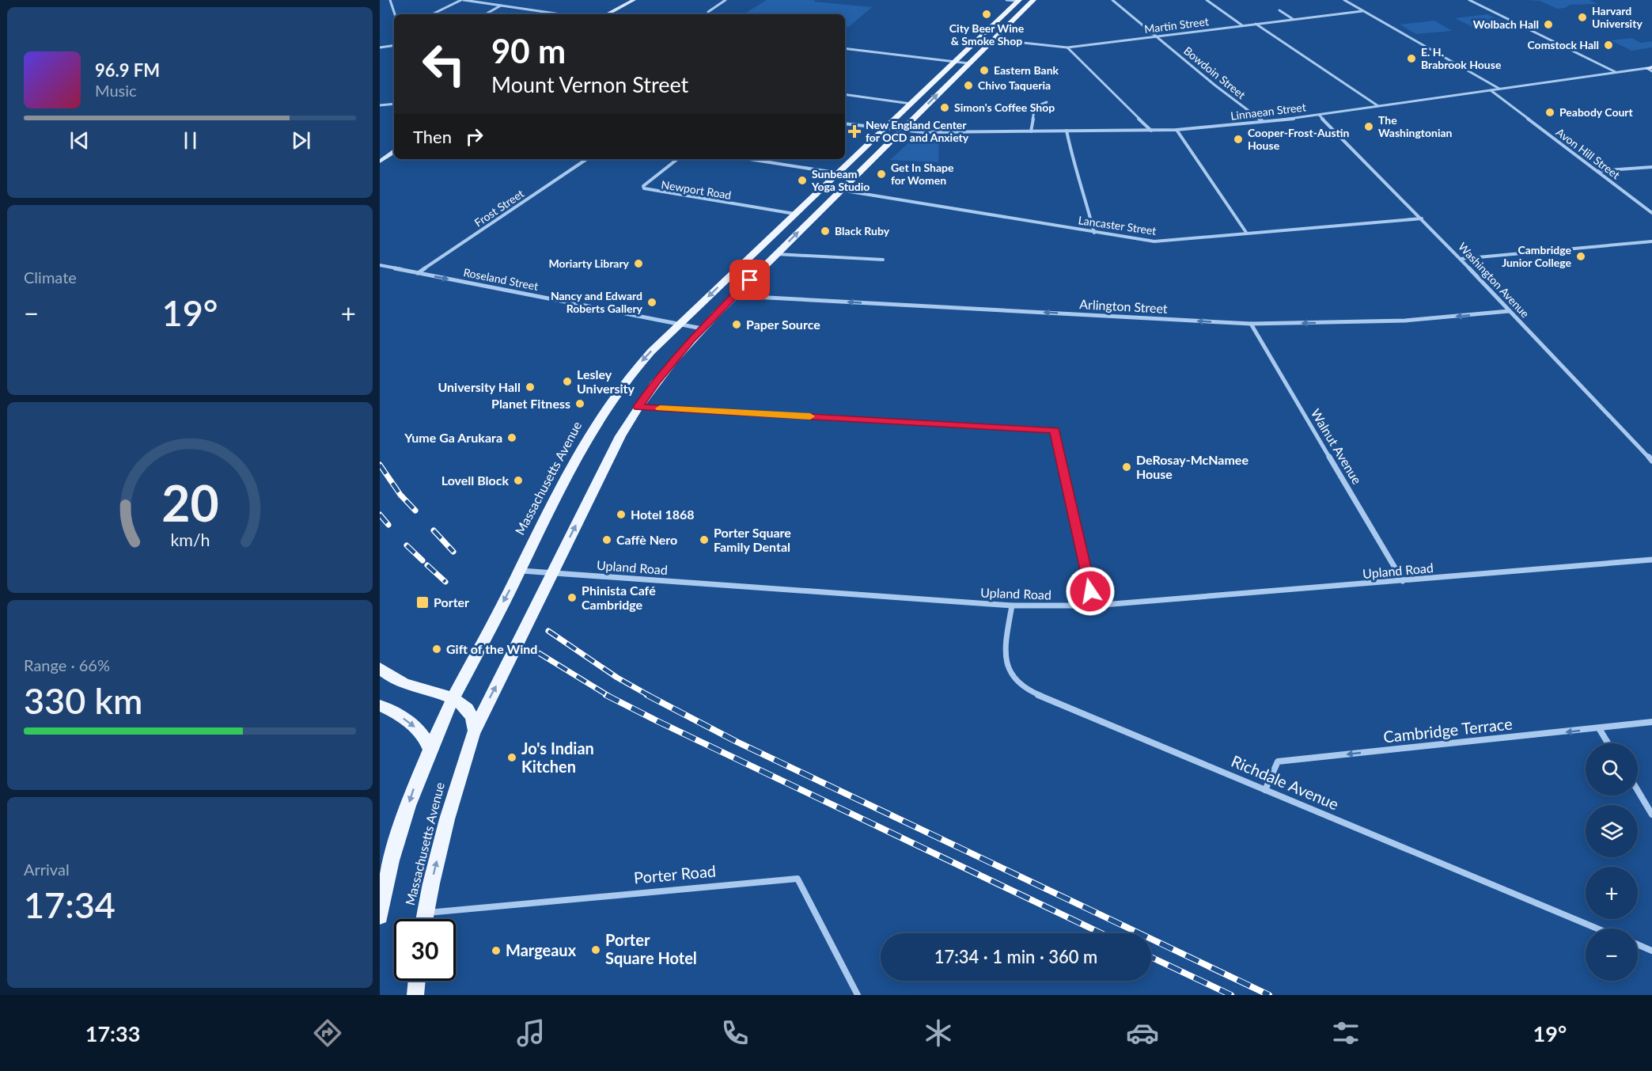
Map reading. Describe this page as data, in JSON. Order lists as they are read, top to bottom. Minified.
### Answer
{"streets":{"main road":["Massachusetts Avenue"],"street":["Martin Street","Bowdoin Street","Linnaean Street","Avon Hill Street","Newport Road","Frost Street","Lancaster Street","Roseland Street","Washington Avenue","Arlington Street","Walnut Avenue","Upland Road","Cambridge Terrace","Richdale Avenue","Porter Road"]},"crossings":[["Martin Street","Bowdoin Street"],["Martin Street","Massachusetts Avenue"],["Bowdoin Street","Linnaean Street"],["Linnaean Street","Avon Hill Street"],["Linnaean Street","Washington Avenue"],["Linnaean Street","Massachusetts Avenue"],["Newport Road","Massachusetts Avenue"],["Frost Street","Roseland Street"],["Lancaster Street","Washington Avenue"],["Lancaster Street","Massachusetts Avenue"],["Roseland Street","Massachusetts Avenue"],["Washington Avenue","Arlington Street"],["Arlington Street","Walnut Avenue"],["Arlington Street","Massachusetts Avenue"],["Walnut Avenue","Upland Road"],["Massachusetts Avenue","Upland Road"],["Upland Road","Richdale Avenue"],["Cambridge Terrace","Richdale Avenue"]],"one_way":["Roseland Street","Arlington Street","Cambridge Terrace"],"places":{"other":["City Beer Wine & Smoke Shop","Harvard University","Wolbach Hall","Comstock Hall","E. H. Brabrook House","Eastern Bank","Chivo Taqueria","Simon's Coffee Shop","Peabody Court","The Washingtonian","Cooper-Frost-Austin House","Get In Shape for Women","Sunbeam Yoga Studio","Black Ruby","Cambridge Junior College","Moriarty Library","Nancy and Edward Roberts Gallery","Paper Source","Lesley University","University Hall","Planet Fitness","Yume Ga Arukara","DeRosay-McNamee House","Lovell Block","Hotel 1868","Caffè Nero","Porter Square Family Dental","Phinista Café Cambridge","Gift of the Wind","Jo's Indian Kitchen","Porter Square Hotel","Margeaux"],"health":["New England Center for OCD and Anxiety"],"transit":["Porter"]},"page":{"turn":["90 m","Mount Vernon Street"],"song":["96.9 FM","Music"],"then":"Then","tile":["Climate",["Range · 66%","330 km"],["Arrival","17:34"]],"heat":["−","19°","+"],"map_buttons":["+","−"],"limit":"30","trip":"17:34 · 1 min · 360 m","tabs":["17:33","19°"],"gauge":["20","km/h"]}}
